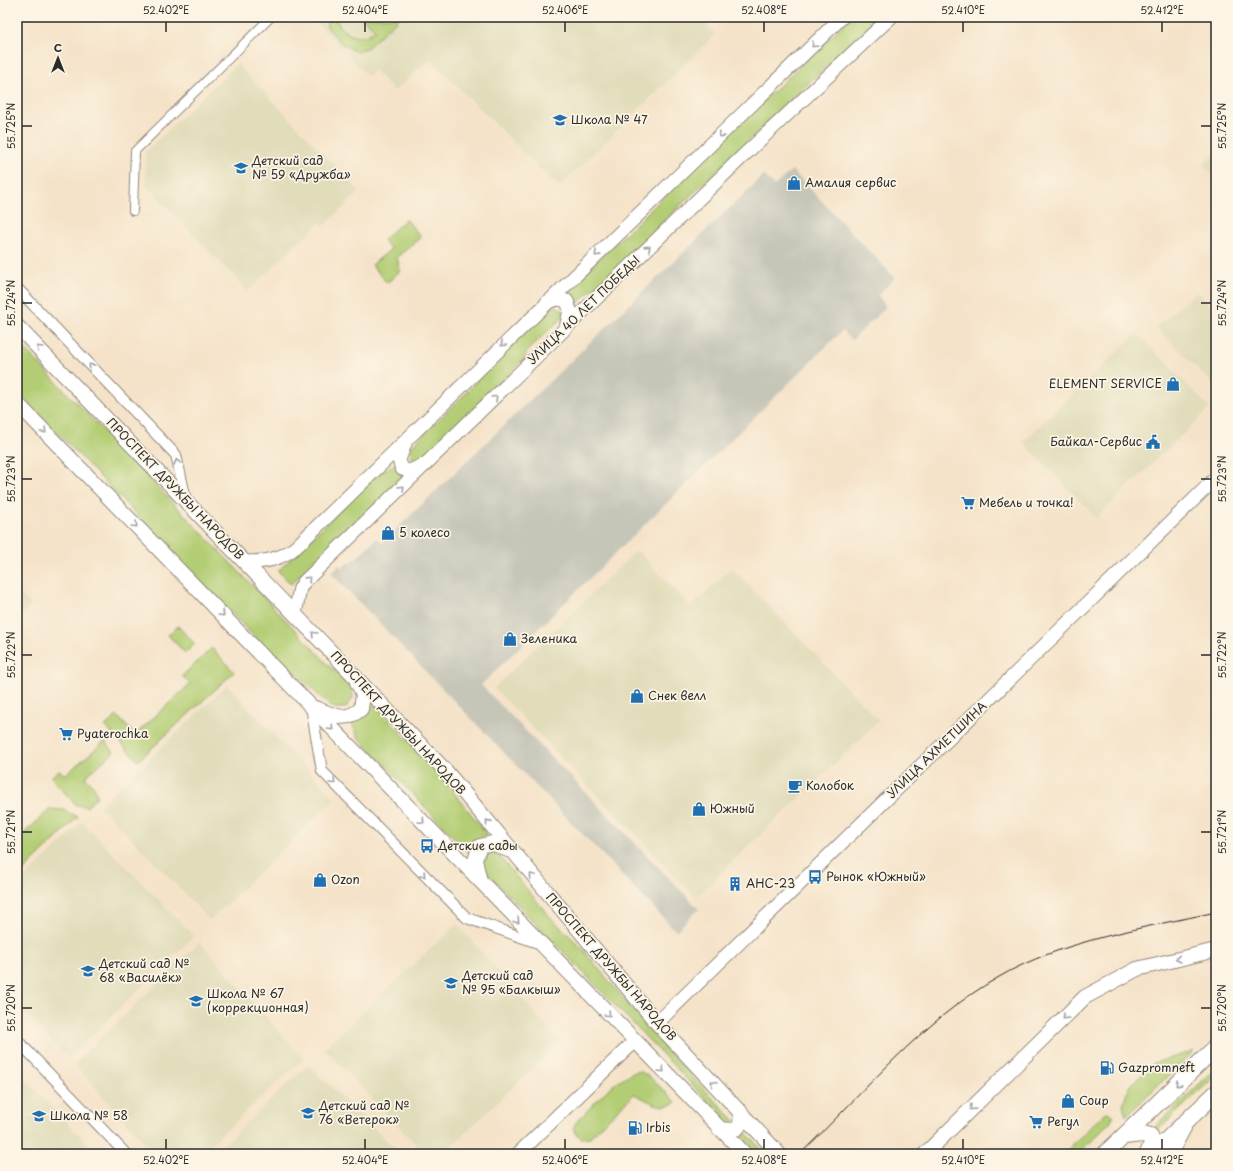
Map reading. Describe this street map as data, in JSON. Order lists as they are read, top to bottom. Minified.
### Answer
{"streets":{"main road":["ПРОСПЕКТ ДРУЖБЫ НАРОДОВ"],"street":["УЛИЦА 40 ЛЕТ ПОБЕДЫ","УЛИЦА АХМЕТШИНА"]},"crossings":[["УЛИЦА 40 ЛЕТ ПОБЕДЫ","ПРОСПЕКТ ДРУЖБЫ НАРОДОВ"],["ПРОСПЕКТ ДРУЖБЫ НАРОДОВ","УЛИЦА АХМЕТШИНА"]],"places":{"school or university":["Школа № 47","Детский сад № 59 «Дружба»","Детский сад № 68 «Василёк»","Детский сад № 95 «Балкыш»","Школа № 67 (коррекционная)","Детский сад № 76 «Ветерок»","Школа № 58"],"shop":["Амалия сервис","ELEMENT SERVICE","5 колесо","Зеленика","Снек велл","Южный","Ozon","Соир"],"public building":["Байкал-Сервис"],"supermarket":["Мебель и точка!","Pyaterochka","Регул"],"cafe":["Колобок"],"bus stop":["Детские сады","Рынок «Южный»"],"building":["АНС-23"],"fuel station":["Gazpromneft","Irbis"]},"north":"top","coordinates":["52.402°E","52.404°E","52.406°E","52.408°E","52.410°E","52.412°E","55.725°N","55.724°N","55.723°N","55.722°N","55.721°N","55.720°N"]}
